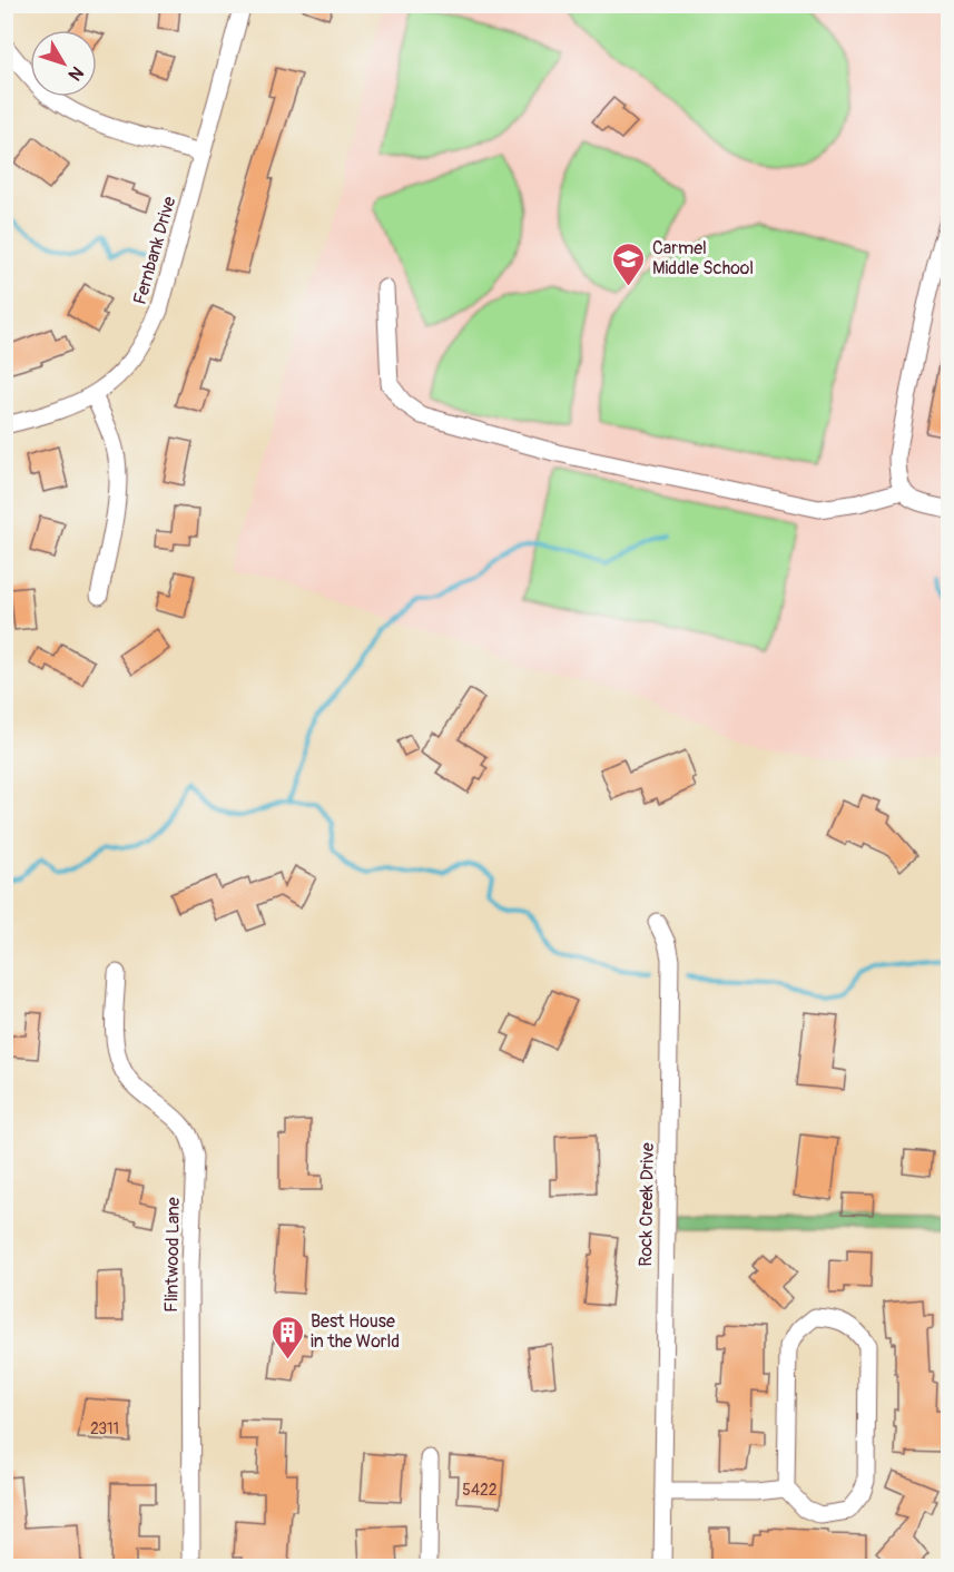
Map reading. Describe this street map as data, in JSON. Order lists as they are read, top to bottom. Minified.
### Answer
{"streets":{"street":["Fernbank Drive","Rock Creek Drive","Flintwood Lane"]},"places":{"school or university":["Carmel Middle School"],"building":["Best House in the World"]},"house_numbers":["2311","5422"],"north":"bottom right"}
